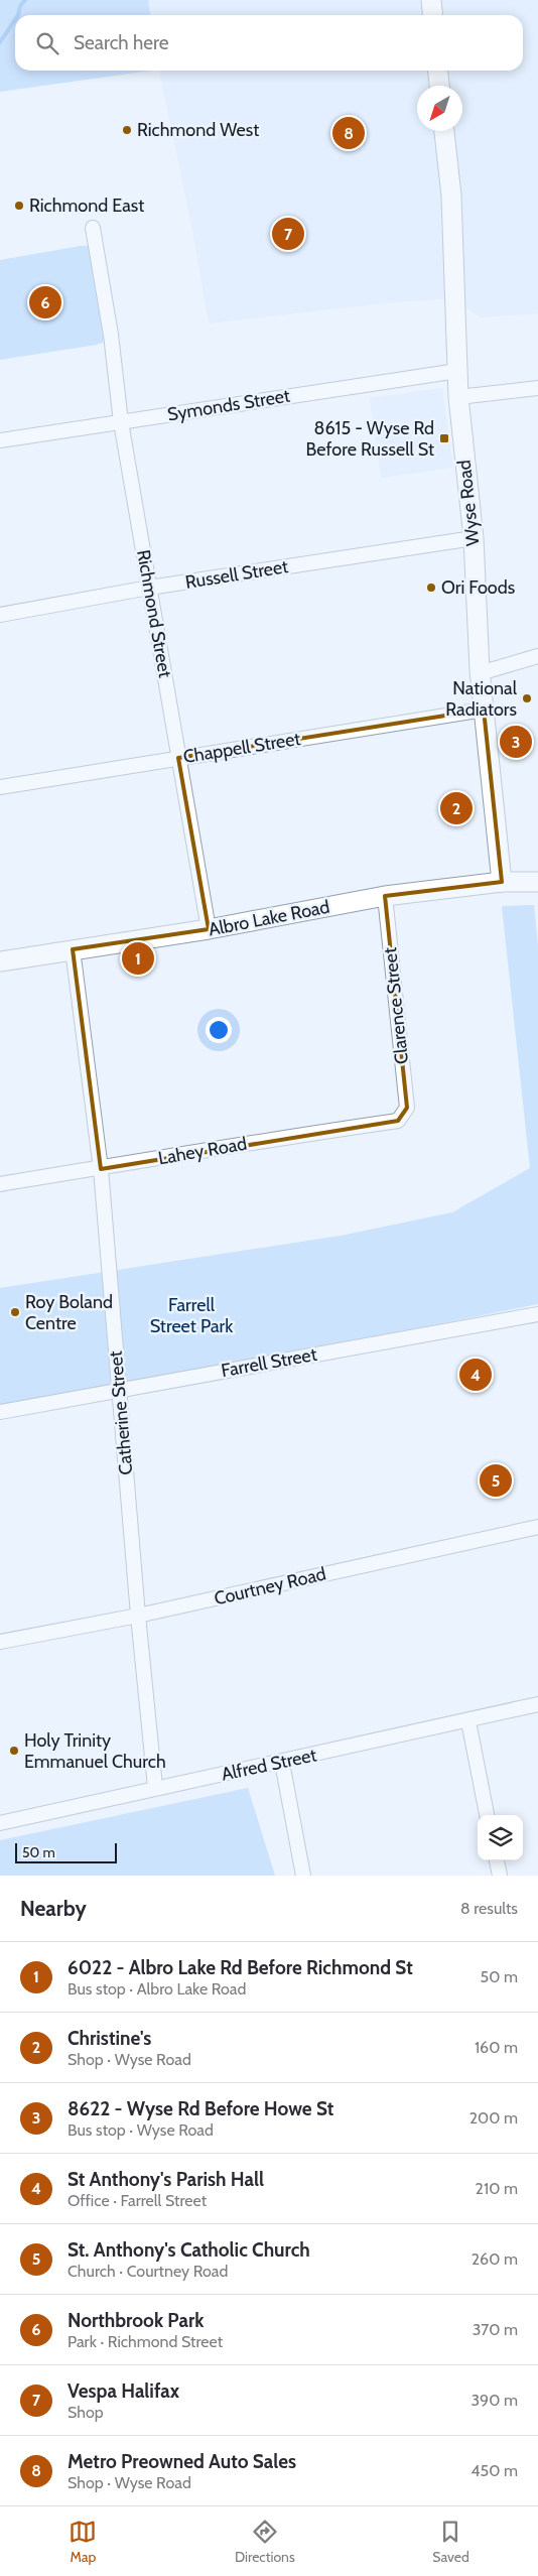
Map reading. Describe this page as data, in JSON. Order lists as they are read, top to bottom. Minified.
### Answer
{"streets":{"main road":["Wyse Road","Albro Lake Road"],"street":["Symonds Street","Russell Street","Richmond Street","Chappell Street","Clarence Street","Lahey Road","Farrell Street","Catherine Street","Courtney Road","Alfred Street"]},"crossings":[["Symonds Street","Wyse Road"],["Symonds Street","Richmond Street"],["Wyse Road","Russell Street"],["Wyse Road","Chappell Street"],["Wyse Road","Albro Lake Road"],["Russell Street","Richmond Street"],["Richmond Street","Chappell Street"],["Richmond Street","Albro Lake Road"],["Albro Lake Road","Clarence Street"],["Albro Lake Road","Catherine Street"],["Clarence Street","Lahey Road"],["Lahey Road","Catherine Street"],["Farrell Street","Catherine Street"],["Catherine Street","Courtney Road"],["Catherine Street","Alfred Street"]],"parks":["Farrell Street Park"],"places":{"other":["Richmond West","Richmond East","Ori Foods","National Radiators","Roy Boland Centre","Holy Trinity Emmanuel Church"],"transit":["8615 - Wyse Rd Before Russell St"]},"scale_bar":"50 m","north":"bottom left","page":{"search":"Search here","pins":["8","7","6","3","2","1","4","5"],"scale":"50 m","heading":["Nearby","8 results"],"list":[{"mark":"1","name":"6022 - Albro Lake Rd Before Richmond St","note":"Bus stop · Albro Lake Road","value":"50 m"},{"mark":"2","name":"Christine's","note":"Shop · Wyse Road","value":"160 m"},{"mark":"3","name":"8622 - Wyse Rd Before Howe St","note":"Bus stop · Wyse Road","value":"200 m"},{"mark":"4","name":"St Anthony's Parish Hall","note":"Office · Farrell Street","value":"210 m"},{"mark":"5","name":"St. Anthony's Catholic Church","note":"Church · Courtney Road","value":"260 m"},{"mark":"6","name":"Northbrook Park","note":"Park · Richmond Street","value":"370 m"},{"mark":"7","name":"Vespa Halifax","note":"Shop","value":"390 m"},{"mark":"8","name":"Metro Preowned Auto Sales","note":"Shop · Wyse Road","value":"450 m"}],"nav":["Map","Directions","Saved"]}}
